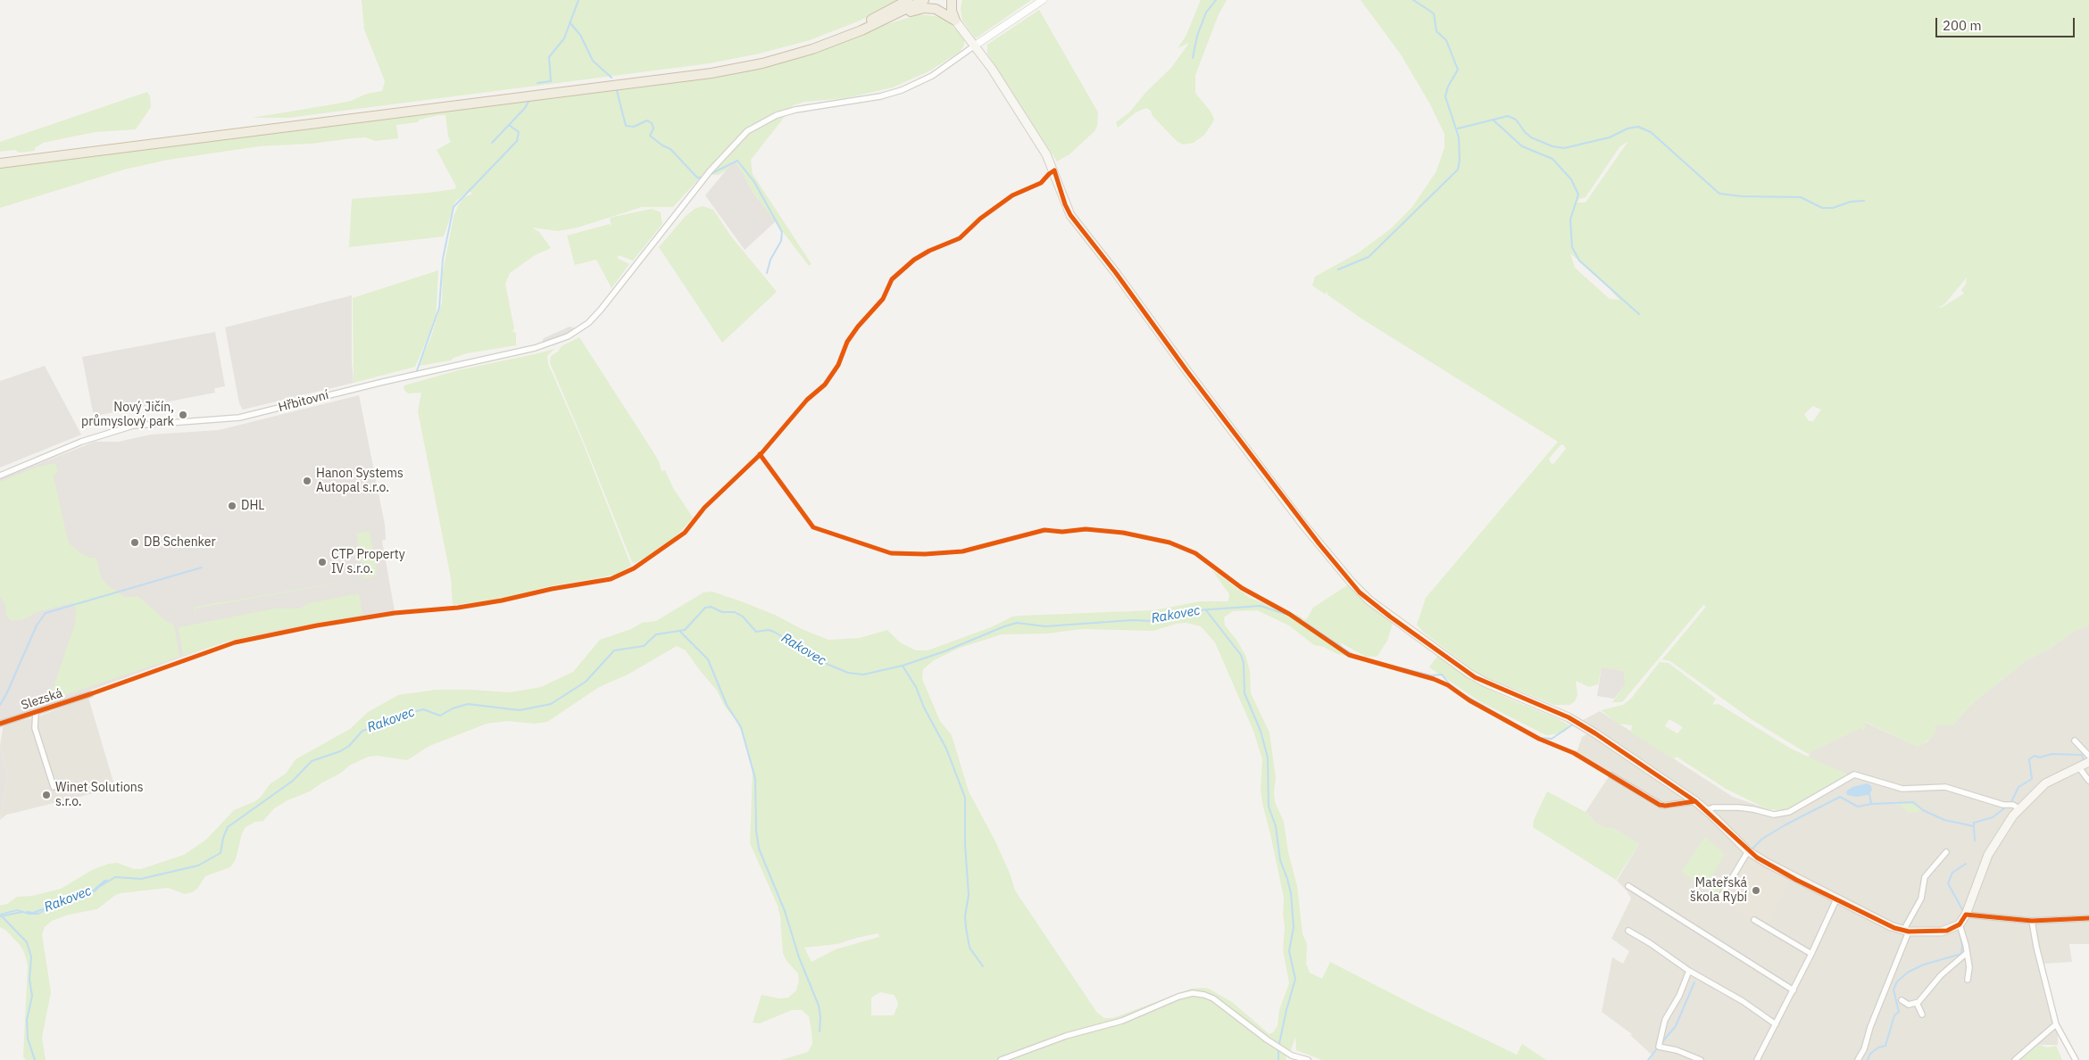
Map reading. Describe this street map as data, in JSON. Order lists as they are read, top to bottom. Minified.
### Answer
{"streets":{"street":["Hřbitovní","Slezská"]},"water":["Rakovec"],"places":["Nový Jičín, průmyslový park","Hanon Systems Autopal s.r.o.","DHL","DB Schenker","CTP Property IV s.r.o.","Winet Solutions s.r.o.","Mateřská škola Rybí"],"scale_bar":"200 m"}
